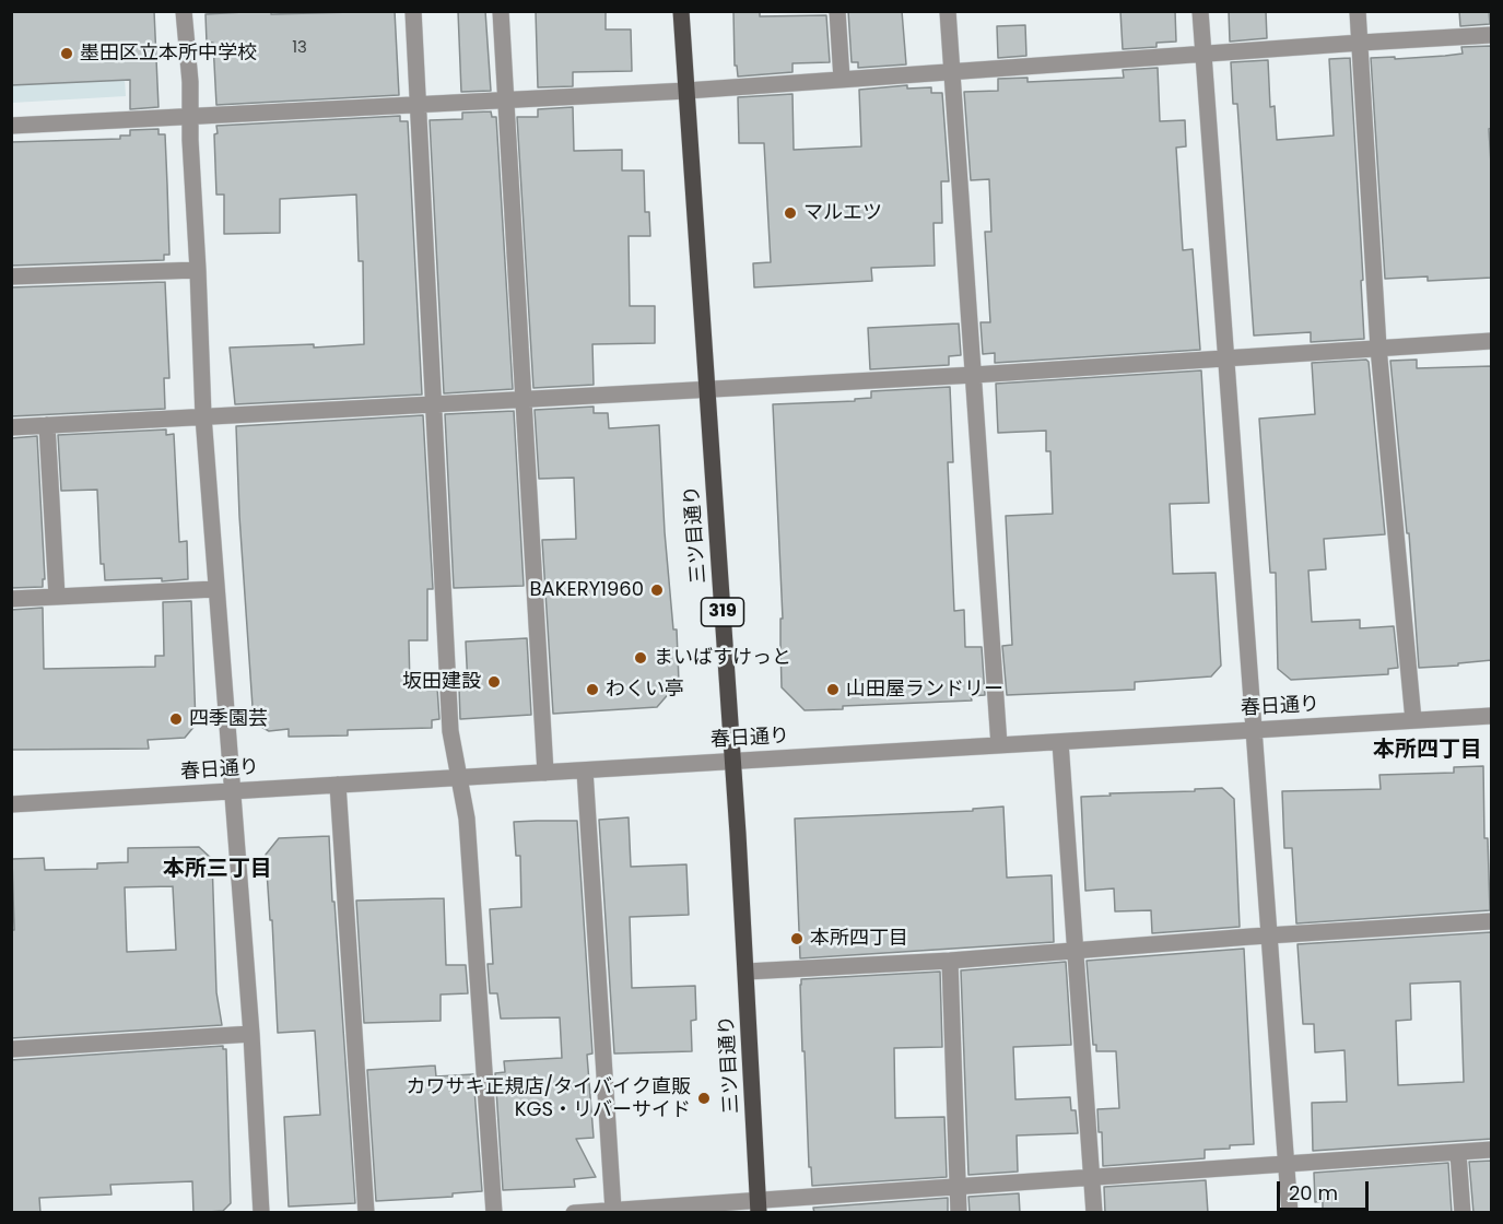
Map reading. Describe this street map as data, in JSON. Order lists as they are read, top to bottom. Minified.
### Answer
{"streets":{"main road":["三ツ目通り","319"],"street":["春日通り"]},"crossings":[["三ツ目通り","春日通り"]],"districts":["本所四丁目","本所三丁目"],"places":["墨田区立本所中学校","マルエツ","BAKERY1960","まいばすけっと","坂田建設","わくい亭","山田屋ランドリー","四季園芸","本所四丁目","カワサキ正規店/タイバイク直販 KGS・リバーサイド"],"house_numbers":["13"],"scale_bar":"20 m"}
